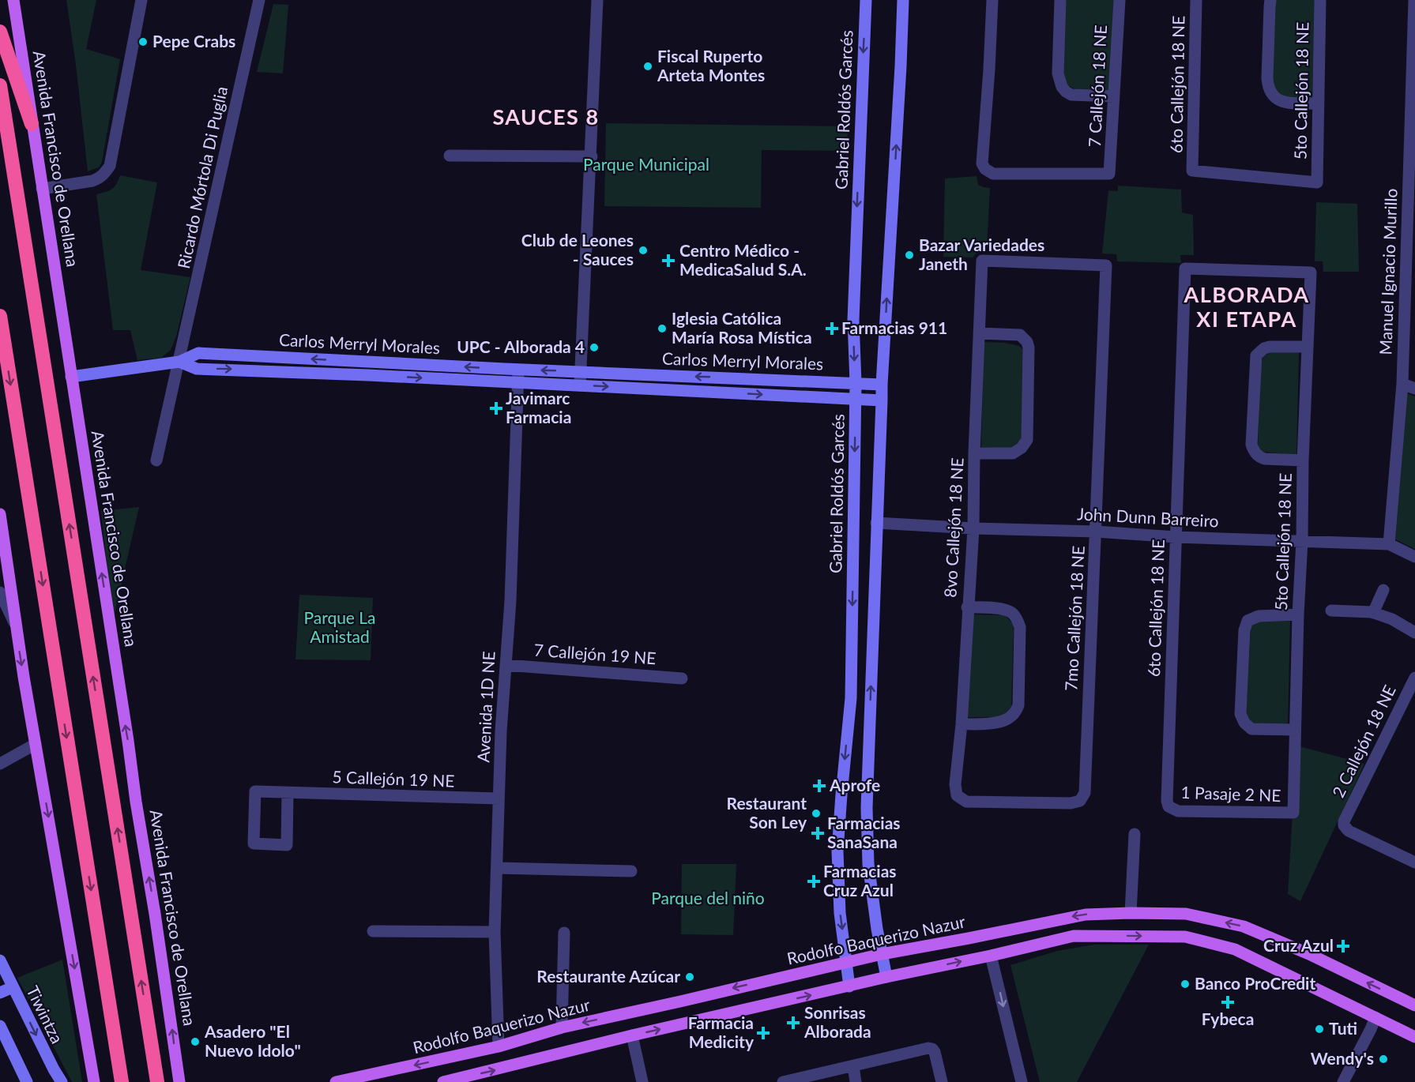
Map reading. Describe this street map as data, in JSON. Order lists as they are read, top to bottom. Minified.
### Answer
{"streets":{"main road":["Gabriel Roldós Garcés","Avenida Francisco de Orellana","Carlos Merryl Morales","Rodolfo Baquerizo Nazur","Tiwintza"],"street":["6to Callejón 18 NE","7 Callejón 18 NE","5to Callejón 18 NE","Ricardo Mórtola Di Puglia","Manuel Ignacio Murillo","John Dunn Barreiro","8vo Callejón 18 NE","7mo Callejón 18 NE","7 Callejón 19 NE","Avenida 1D NE","2 Callejón 18 NE","5 Callejón 19 NE","1 Pasaje 2 NE"]},"crossings":[["6to Callejón 18 NE","5to Callejón 18 NE"],["6to Callejón 18 NE","John Dunn Barreiro"],["6to Callejón 18 NE","1 Pasaje 2 NE"],["5to Callejón 18 NE","John Dunn Barreiro"],["5to Callejón 18 NE","1 Pasaje 2 NE"],["Gabriel Roldós Garcés","Carlos Merryl Morales"],["Gabriel Roldós Garcés","Rodolfo Baquerizo Nazur"],["Avenida Francisco de Orellana","Carlos Merryl Morales"],["Ricardo Mórtola Di Puglia","Carlos Merryl Morales"],["Manuel Ignacio Murillo","John Dunn Barreiro"],["Carlos Merryl Morales","Avenida 1D NE"],["John Dunn Barreiro","8vo Callejón 18 NE"],["John Dunn Barreiro","7mo Callejón 18 NE"],["8vo Callejón 18 NE","7mo Callejón 18 NE"],["7 Callejón 19 NE","Avenida 1D NE"],["Avenida 1D NE","5 Callejón 19 NE"],["Avenida 1D NE","Rodolfo Baquerizo Nazur"]],"districts":["SAUCES 8","ALBORADA XI ETAPA"],"parks":["Parque Municipal","Parque La Amistad","Parque del niño"],"places":{"other":["Pepe Crabs","Fiscal Ruperto Arteta Montes","Club de Leones - Sauces","Bazar Variedades Janeth","Iglesia Católica María Rosa Mística","UPC - Alborada 4","Restaurant Son Ley","Restaurante Azúcar","Banco ProCredit","Tuti","Asadero \"El Nuevo Idolo\"","Wendy's"],"health":["Centro Médico - MedicaSalud S.A.","Farmacias 911","Javimarc Farmacia","Aprofe","Farmacias SanaSana","Farmacias Cruz Azul","Cruz Azul","Fybeca","Sonrisas Alborada","Farmacia Medicity"]}}
